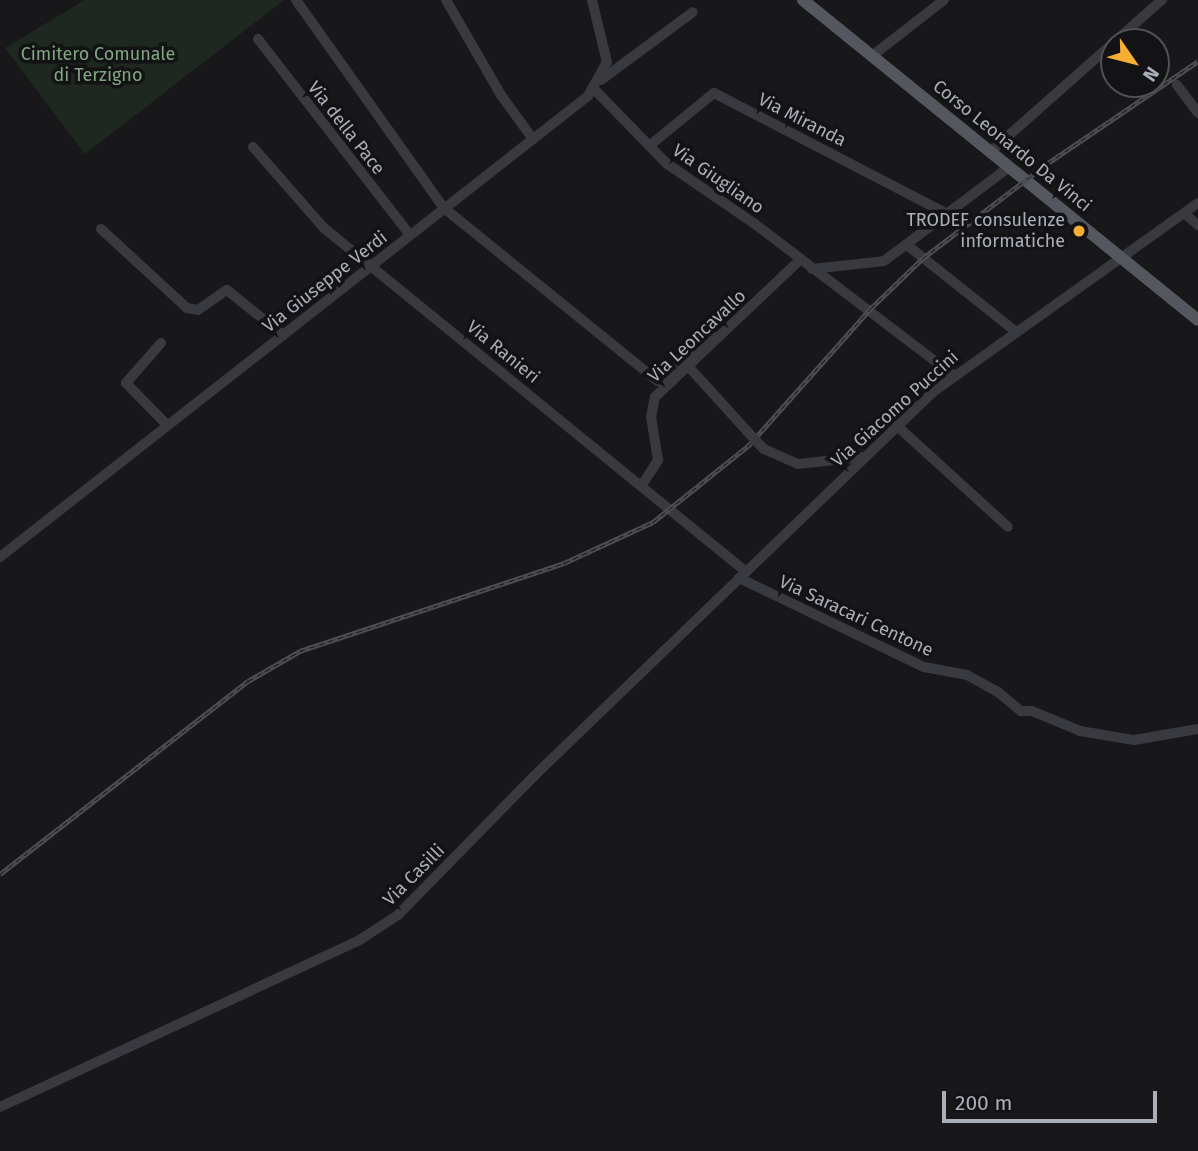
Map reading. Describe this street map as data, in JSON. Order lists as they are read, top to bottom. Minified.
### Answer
{"streets":{"main road":["Corso Leonardo Da Vinci"],"street":["Via Miranda","Via della Pace","Via Giugliano","Via Giuseppe Verdi","Via Leoncavallo","Via Ranieri","Via Giacomo Puccini","Via Saracari Centone","Via Casilli"]},"crossings":[["Via Miranda","Via Giugliano"],["Via della Pace","Via Giuseppe Verdi"],["Corso Leonardo Da Vinci","Via Giacomo Puccini"],["Via Giugliano","Via Giuseppe Verdi"],["Via Giugliano","Via Leoncavallo"],["Via Giugliano","Via Giacomo Puccini"],["Via Giuseppe Verdi","Via Ranieri"],["Via Leoncavallo","Via Ranieri"],["Via Ranieri","Via Giacomo Puccini"],["Via Ranieri","Via Saracari Centone"],["Via Ranieri","Via Casilli"],["Via Giacomo Puccini","Via Saracari Centone"],["Via Giacomo Puccini","Via Casilli"],["Via Saracari Centone","Via Casilli"]],"parks":["Cimitero Comunale di Terzigno"],"places":["TRODEF consulenze informatiche"],"scale_bar":"200 m","north":"bottom right"}
